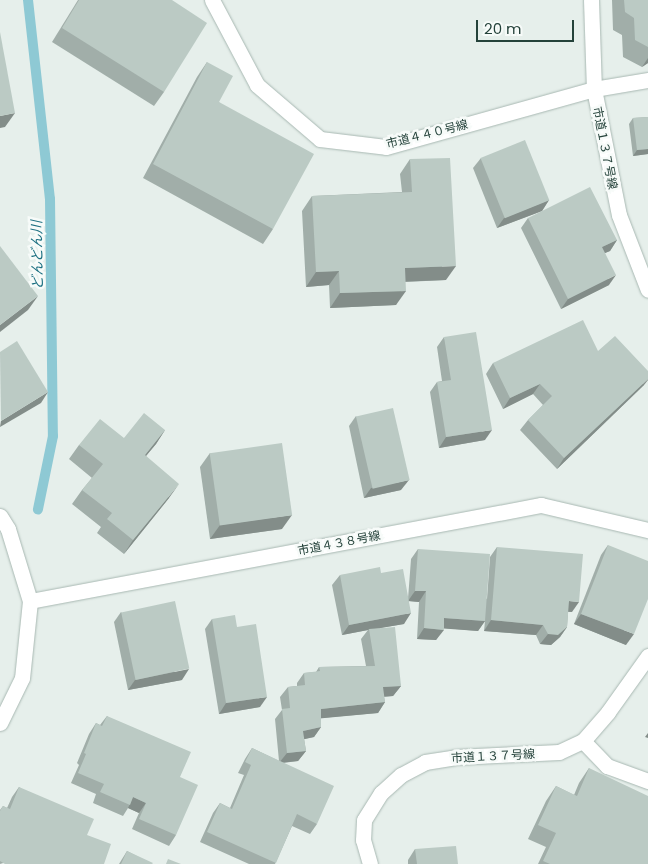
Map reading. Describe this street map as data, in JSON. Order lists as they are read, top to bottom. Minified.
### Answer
{"streets":{"street":["市道４４０号線","市道１３７号線","市道４３８号線"]},"crossings":[["市道４４０号線","市道１３７号線"]],"water":["どんどん川"],"scale_bar":"20 m"}
